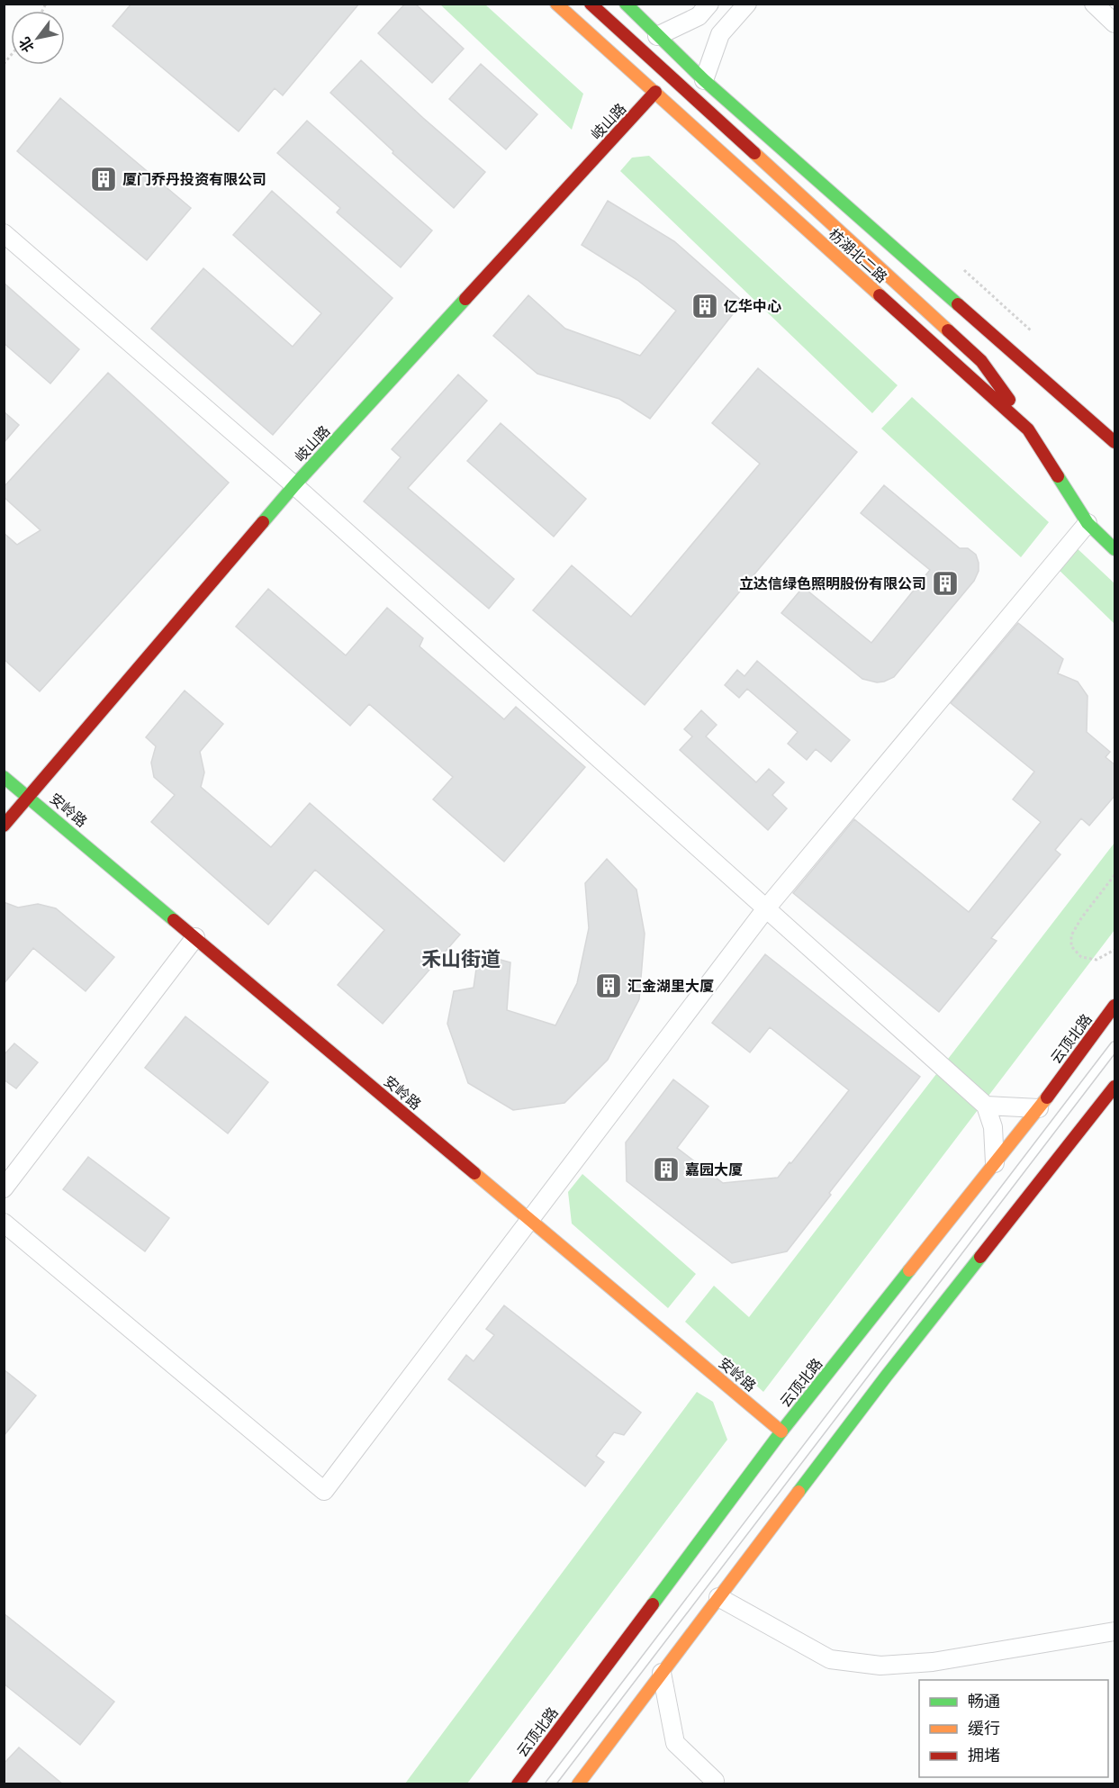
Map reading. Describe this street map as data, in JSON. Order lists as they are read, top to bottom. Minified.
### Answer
{"streets":{"main road":["岐山路","枋湖北二路","安岭路","云顶北路"]},"crossings":[["岐山路","枋湖北二路"],["岐山路","安岭路"],["安岭路","云顶北路"]],"districts":["禾山街道"],"places":{"building":["厦门乔丹投资有限公司","亿华中心","立达信绿色照明股份有限公司","汇金湖里大厦","嘉园大厦"]},"legend":["畅通","缓行","拥堵"],"north":"bottom left"}
